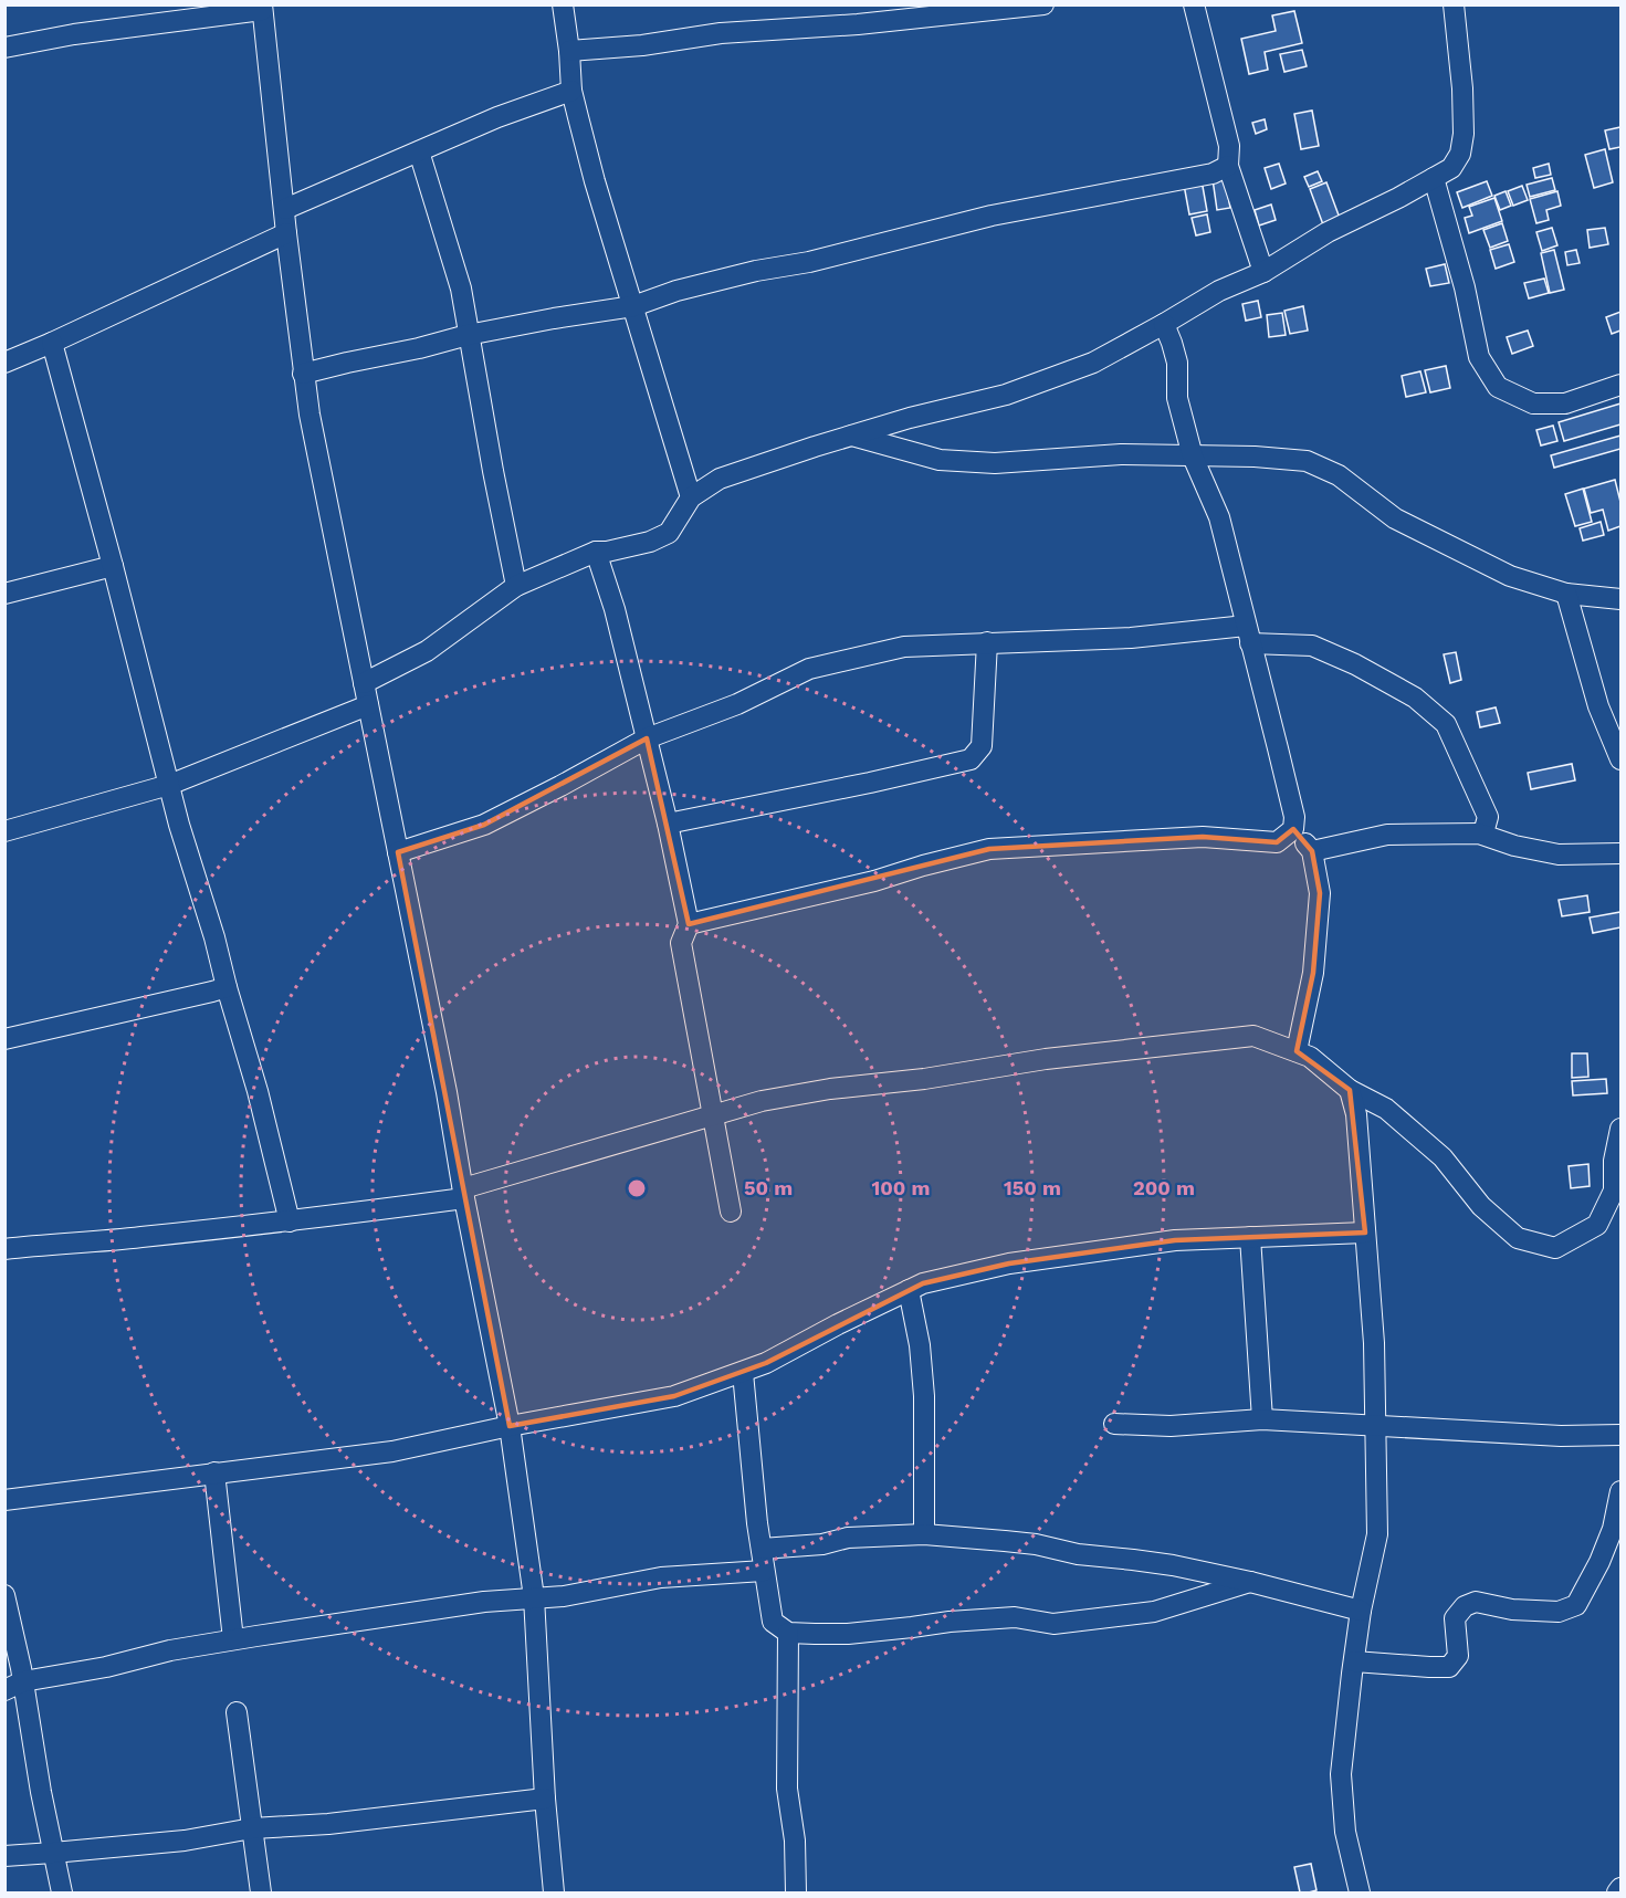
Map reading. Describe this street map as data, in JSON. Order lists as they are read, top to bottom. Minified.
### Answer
{"rings":["50 m","100 m","150 m","200 m"]}
